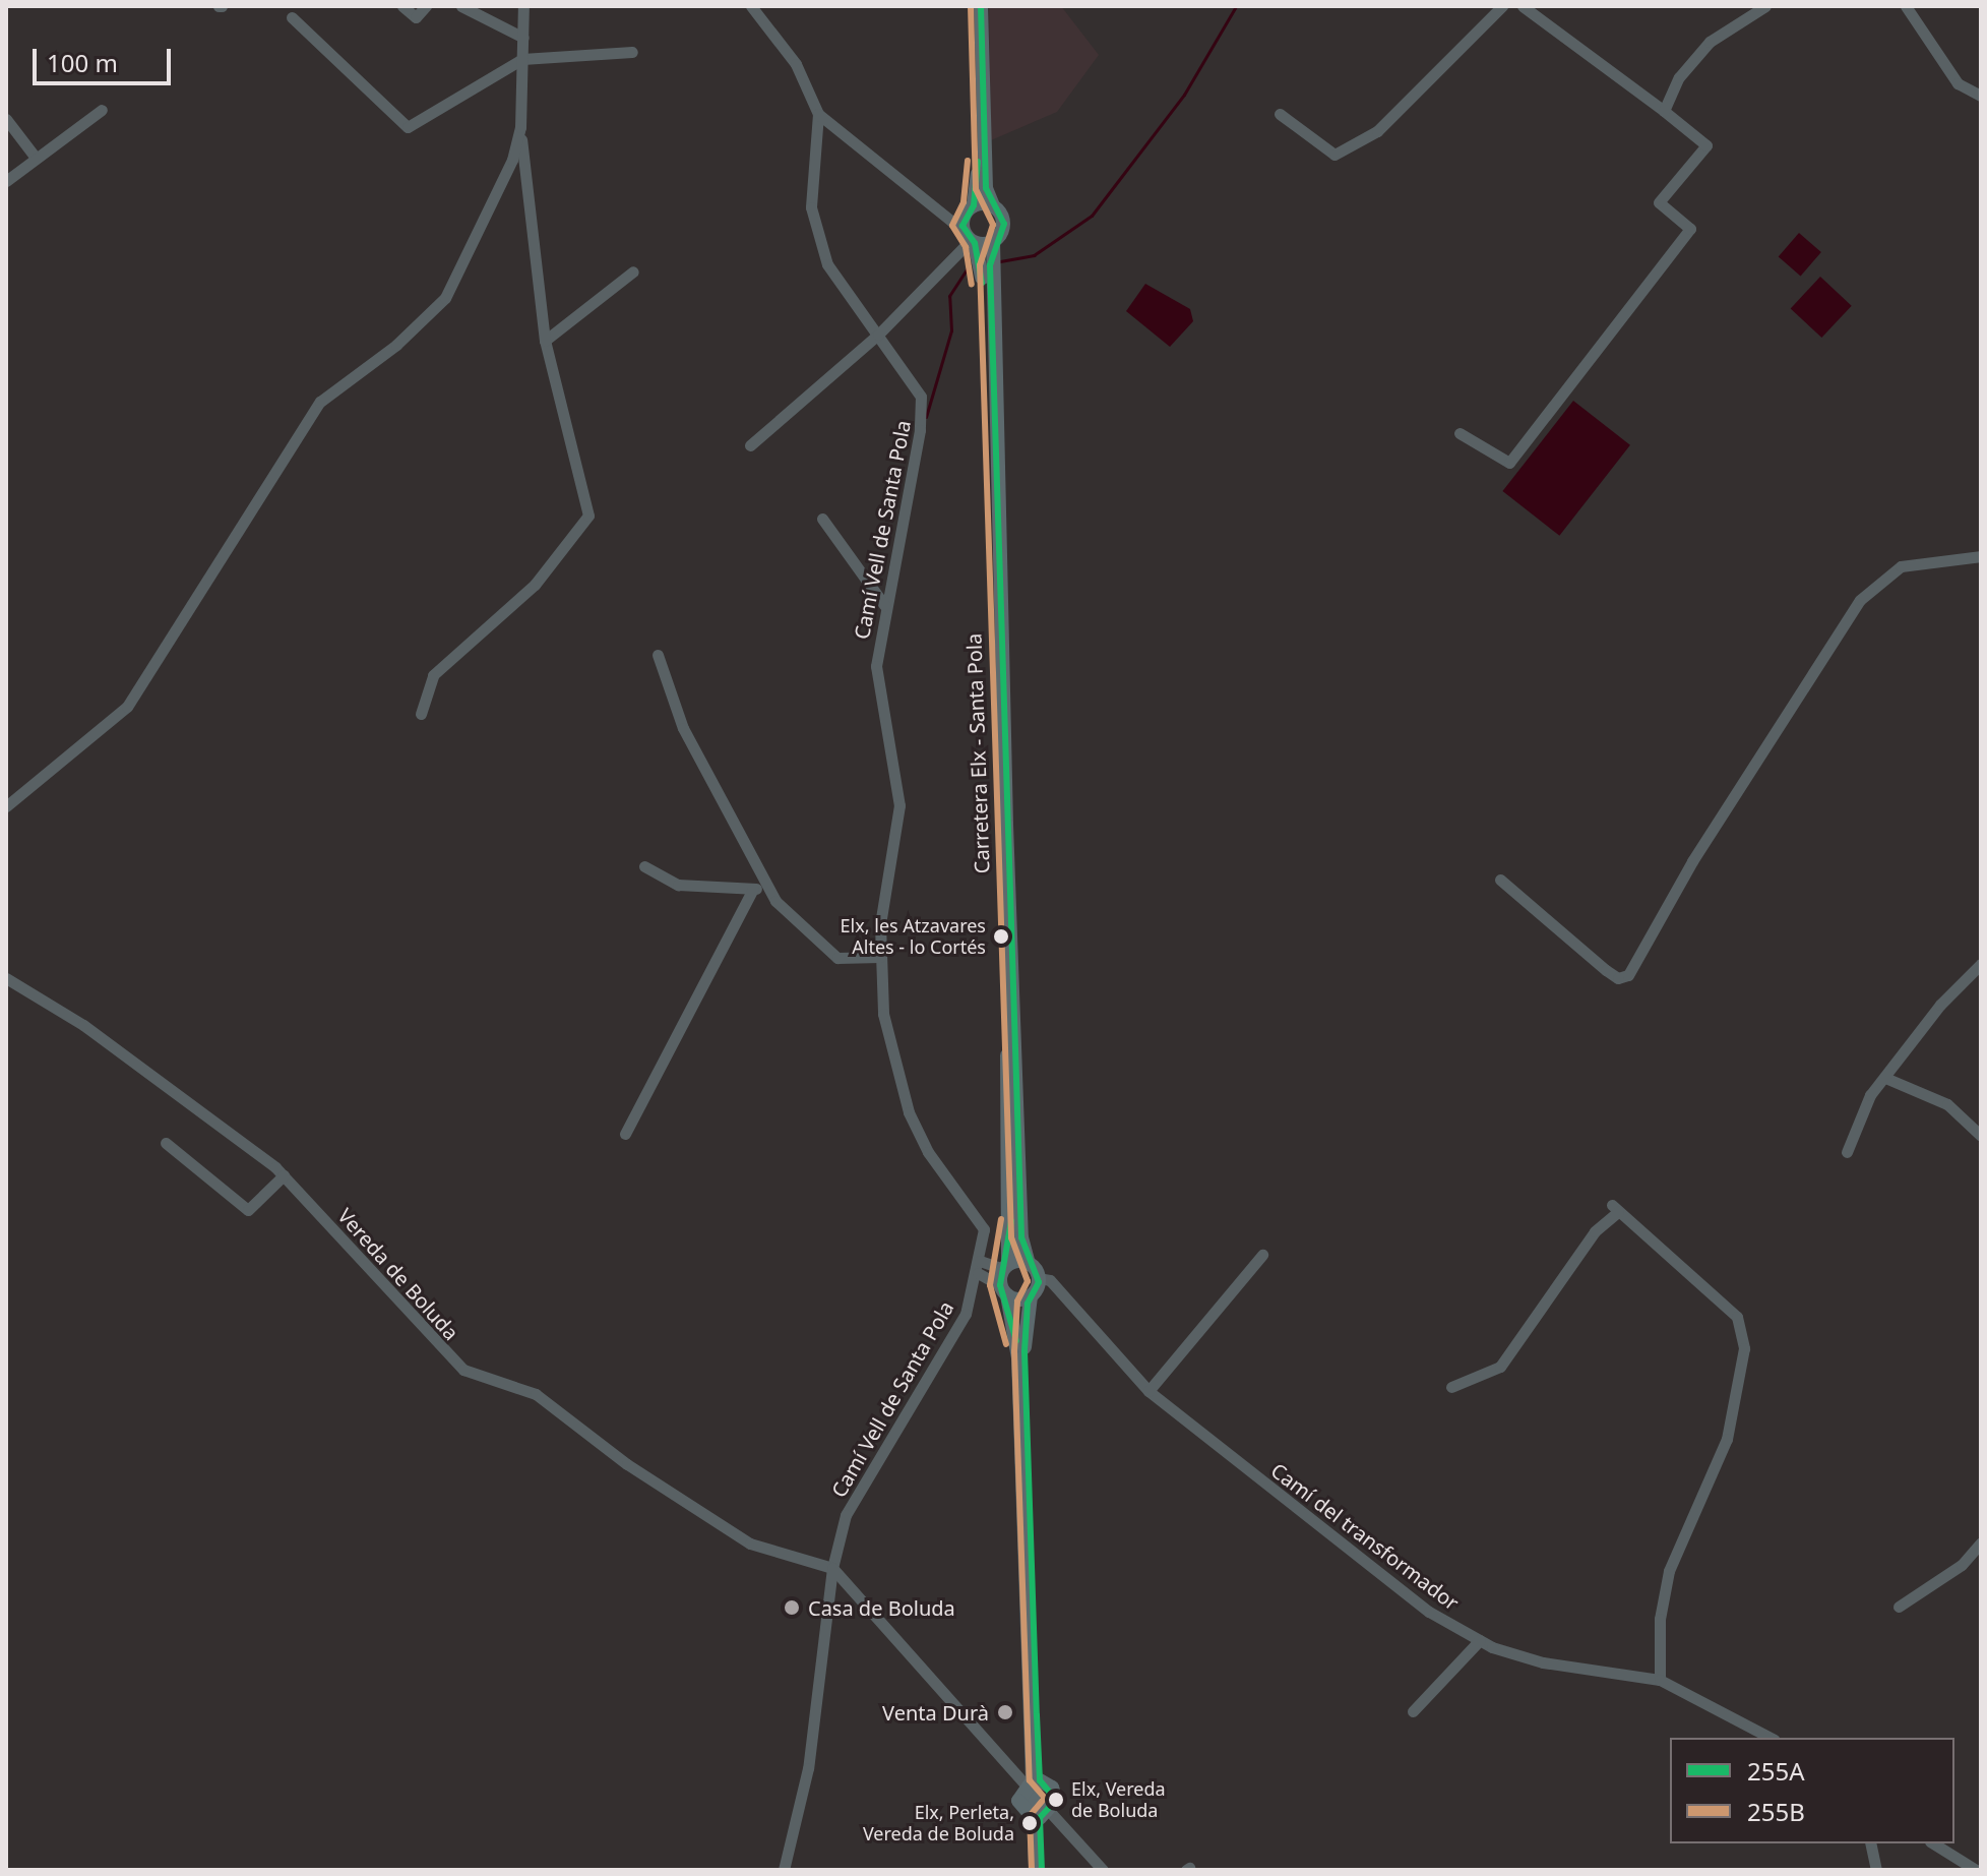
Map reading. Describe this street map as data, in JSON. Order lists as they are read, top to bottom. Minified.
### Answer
{"streets":{"main road":["Carretera Elx - Santa Pola"],"street":["Camí Vell de Santa Pola","Vereda de Boluda","Camí del transformador"]},"crossings":[["Camí Vell de Santa Pola","Vereda de Boluda"]],"places":["Elx, les Atzavares Altes - lo Cortés","Casa de Boluda","Venta Durà","Elx, Vereda de Boluda","Elx, Perleta, Vereda de Boluda"],"lines":["transit line 255A","transit line 255B"],"legend":["255A","255B"],"scale_bar":"100 m"}
